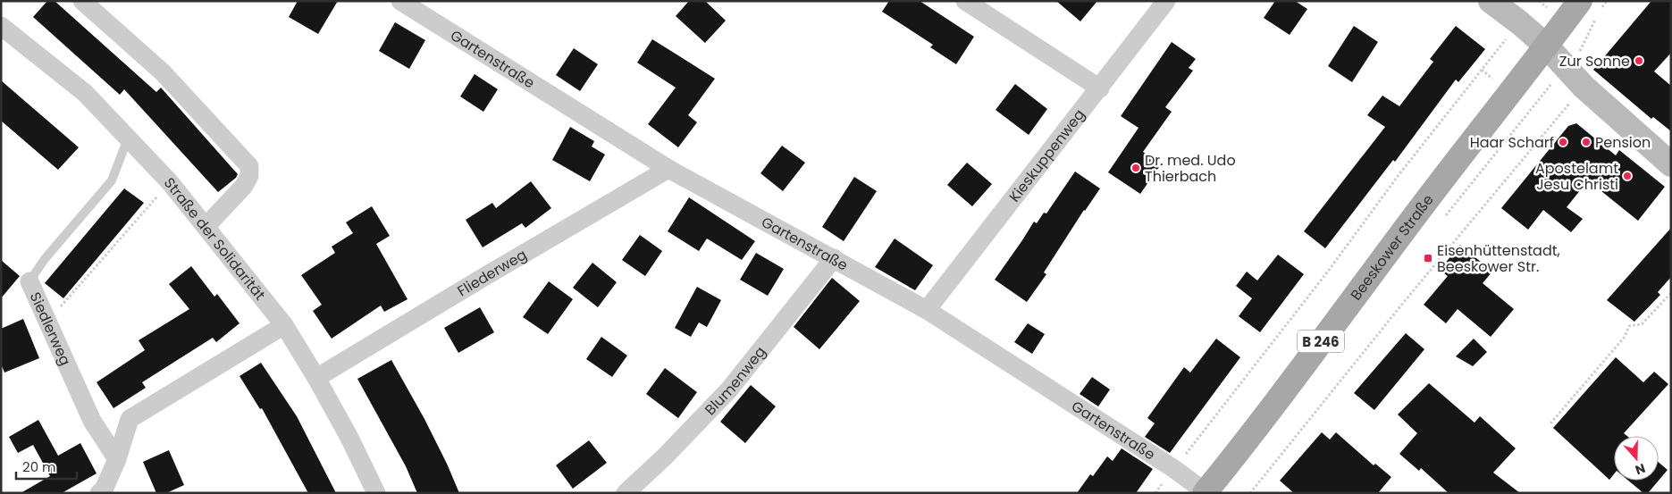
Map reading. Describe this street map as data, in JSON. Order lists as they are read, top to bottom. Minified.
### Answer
{"streets":{"main road":["Beeskower Straße","B 246"],"street":["Gartenstraße","Kieskuppenweg","Straße der Solidarität","Fliederweg","Siedlerweg","Blumenweg"]},"crossings":[["Gartenstraße","Kieskuppenweg"],["Gartenstraße","Beeskower Straße"],["Gartenstraße","Fliederweg"],["Gartenstraße","Blumenweg"],["Straße der Solidarität","Fliederweg"],["Straße der Solidarität","Siedlerweg"]],"places":{"other":["Zur Sonne","Haar Scharf","Pension","Dr. med. Udo Thierbach","Apostelamt Jesu Christi"],"transit":["Eisenhüttenstadt, Beeskower Str."]},"scale_bar":"20 m","north":"bottom"}
